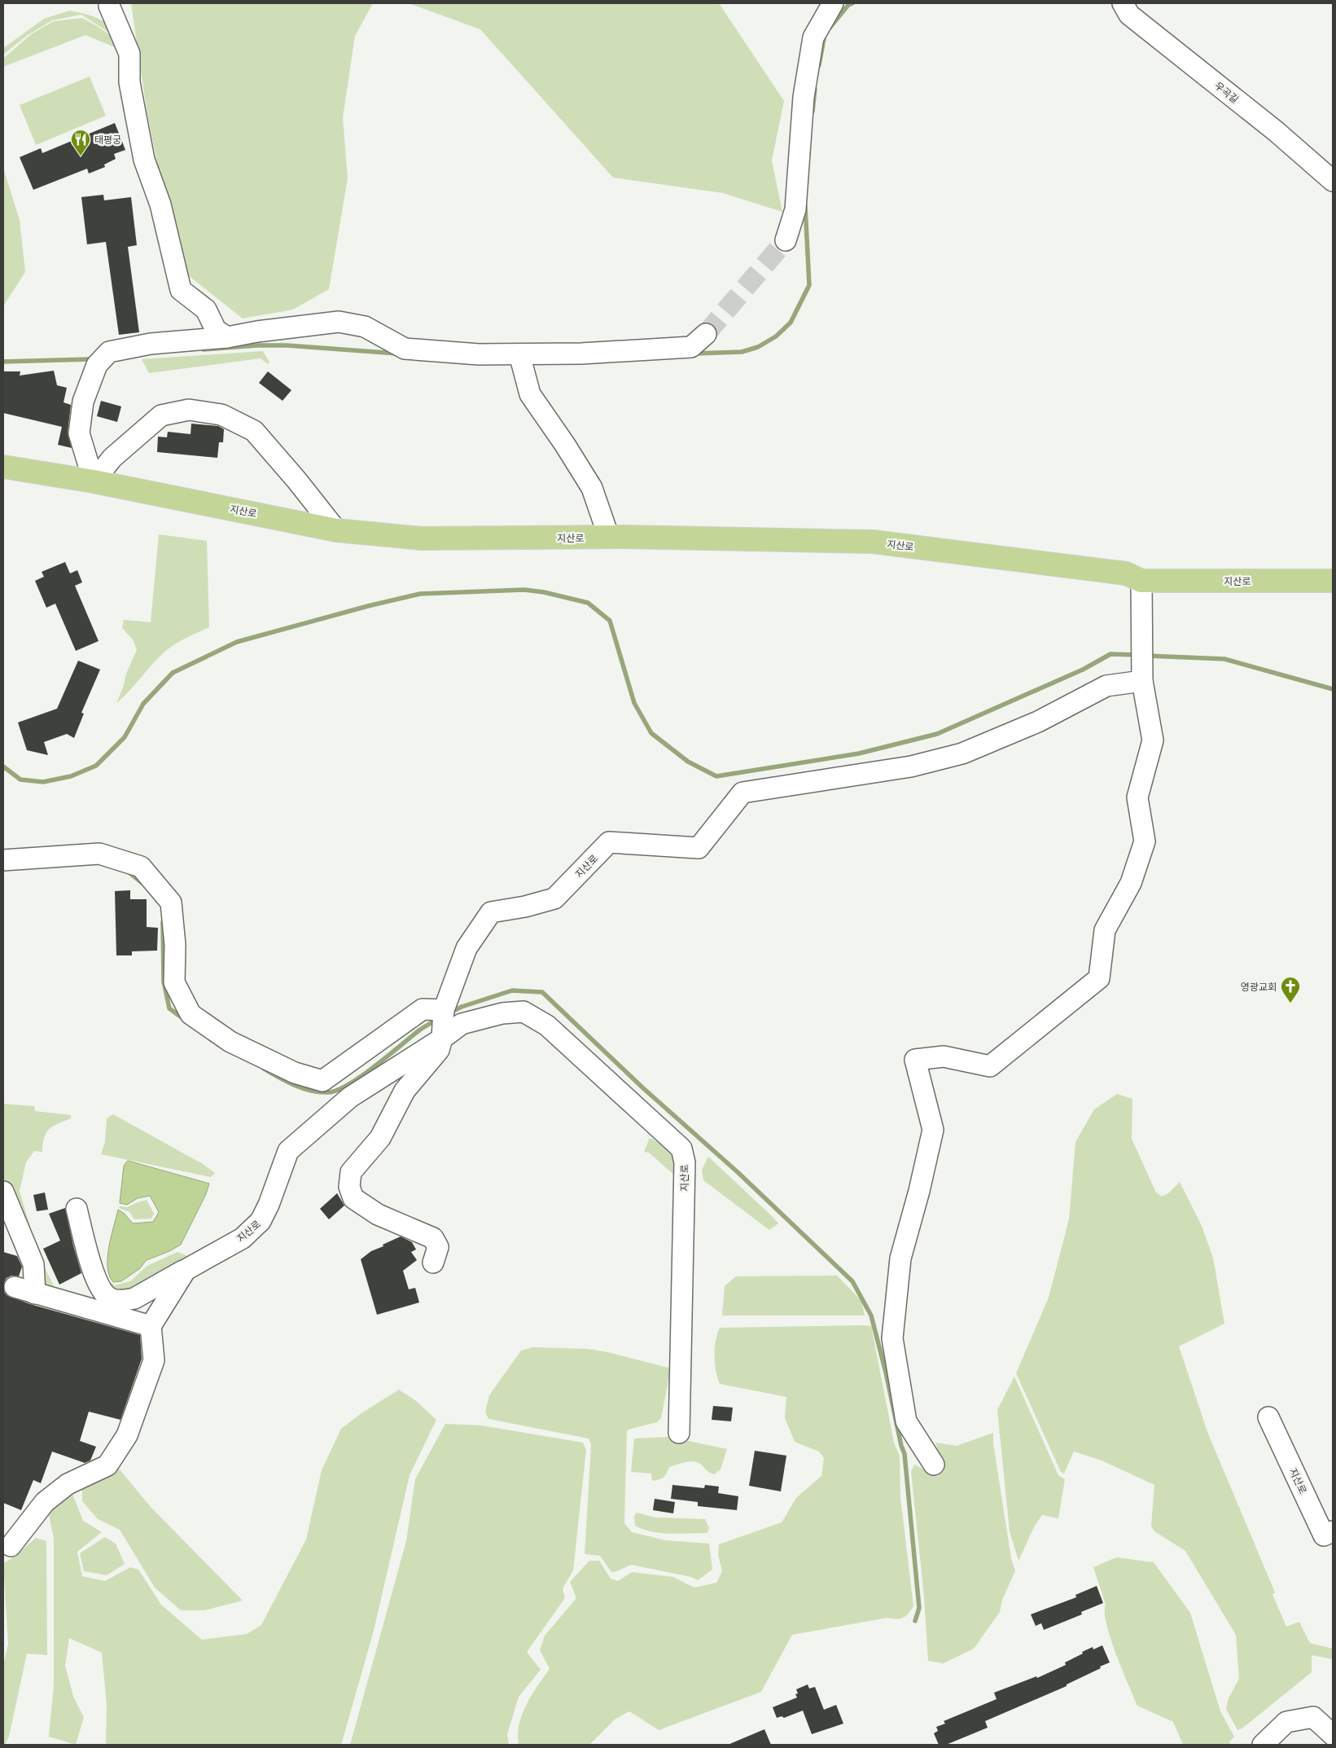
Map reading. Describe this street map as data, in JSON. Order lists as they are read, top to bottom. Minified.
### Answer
{"streets":{"main road":["지산로"],"street":["우곡길"]},"places":{"restaurant":["태평궁"],"church":["영광교회"]}}
